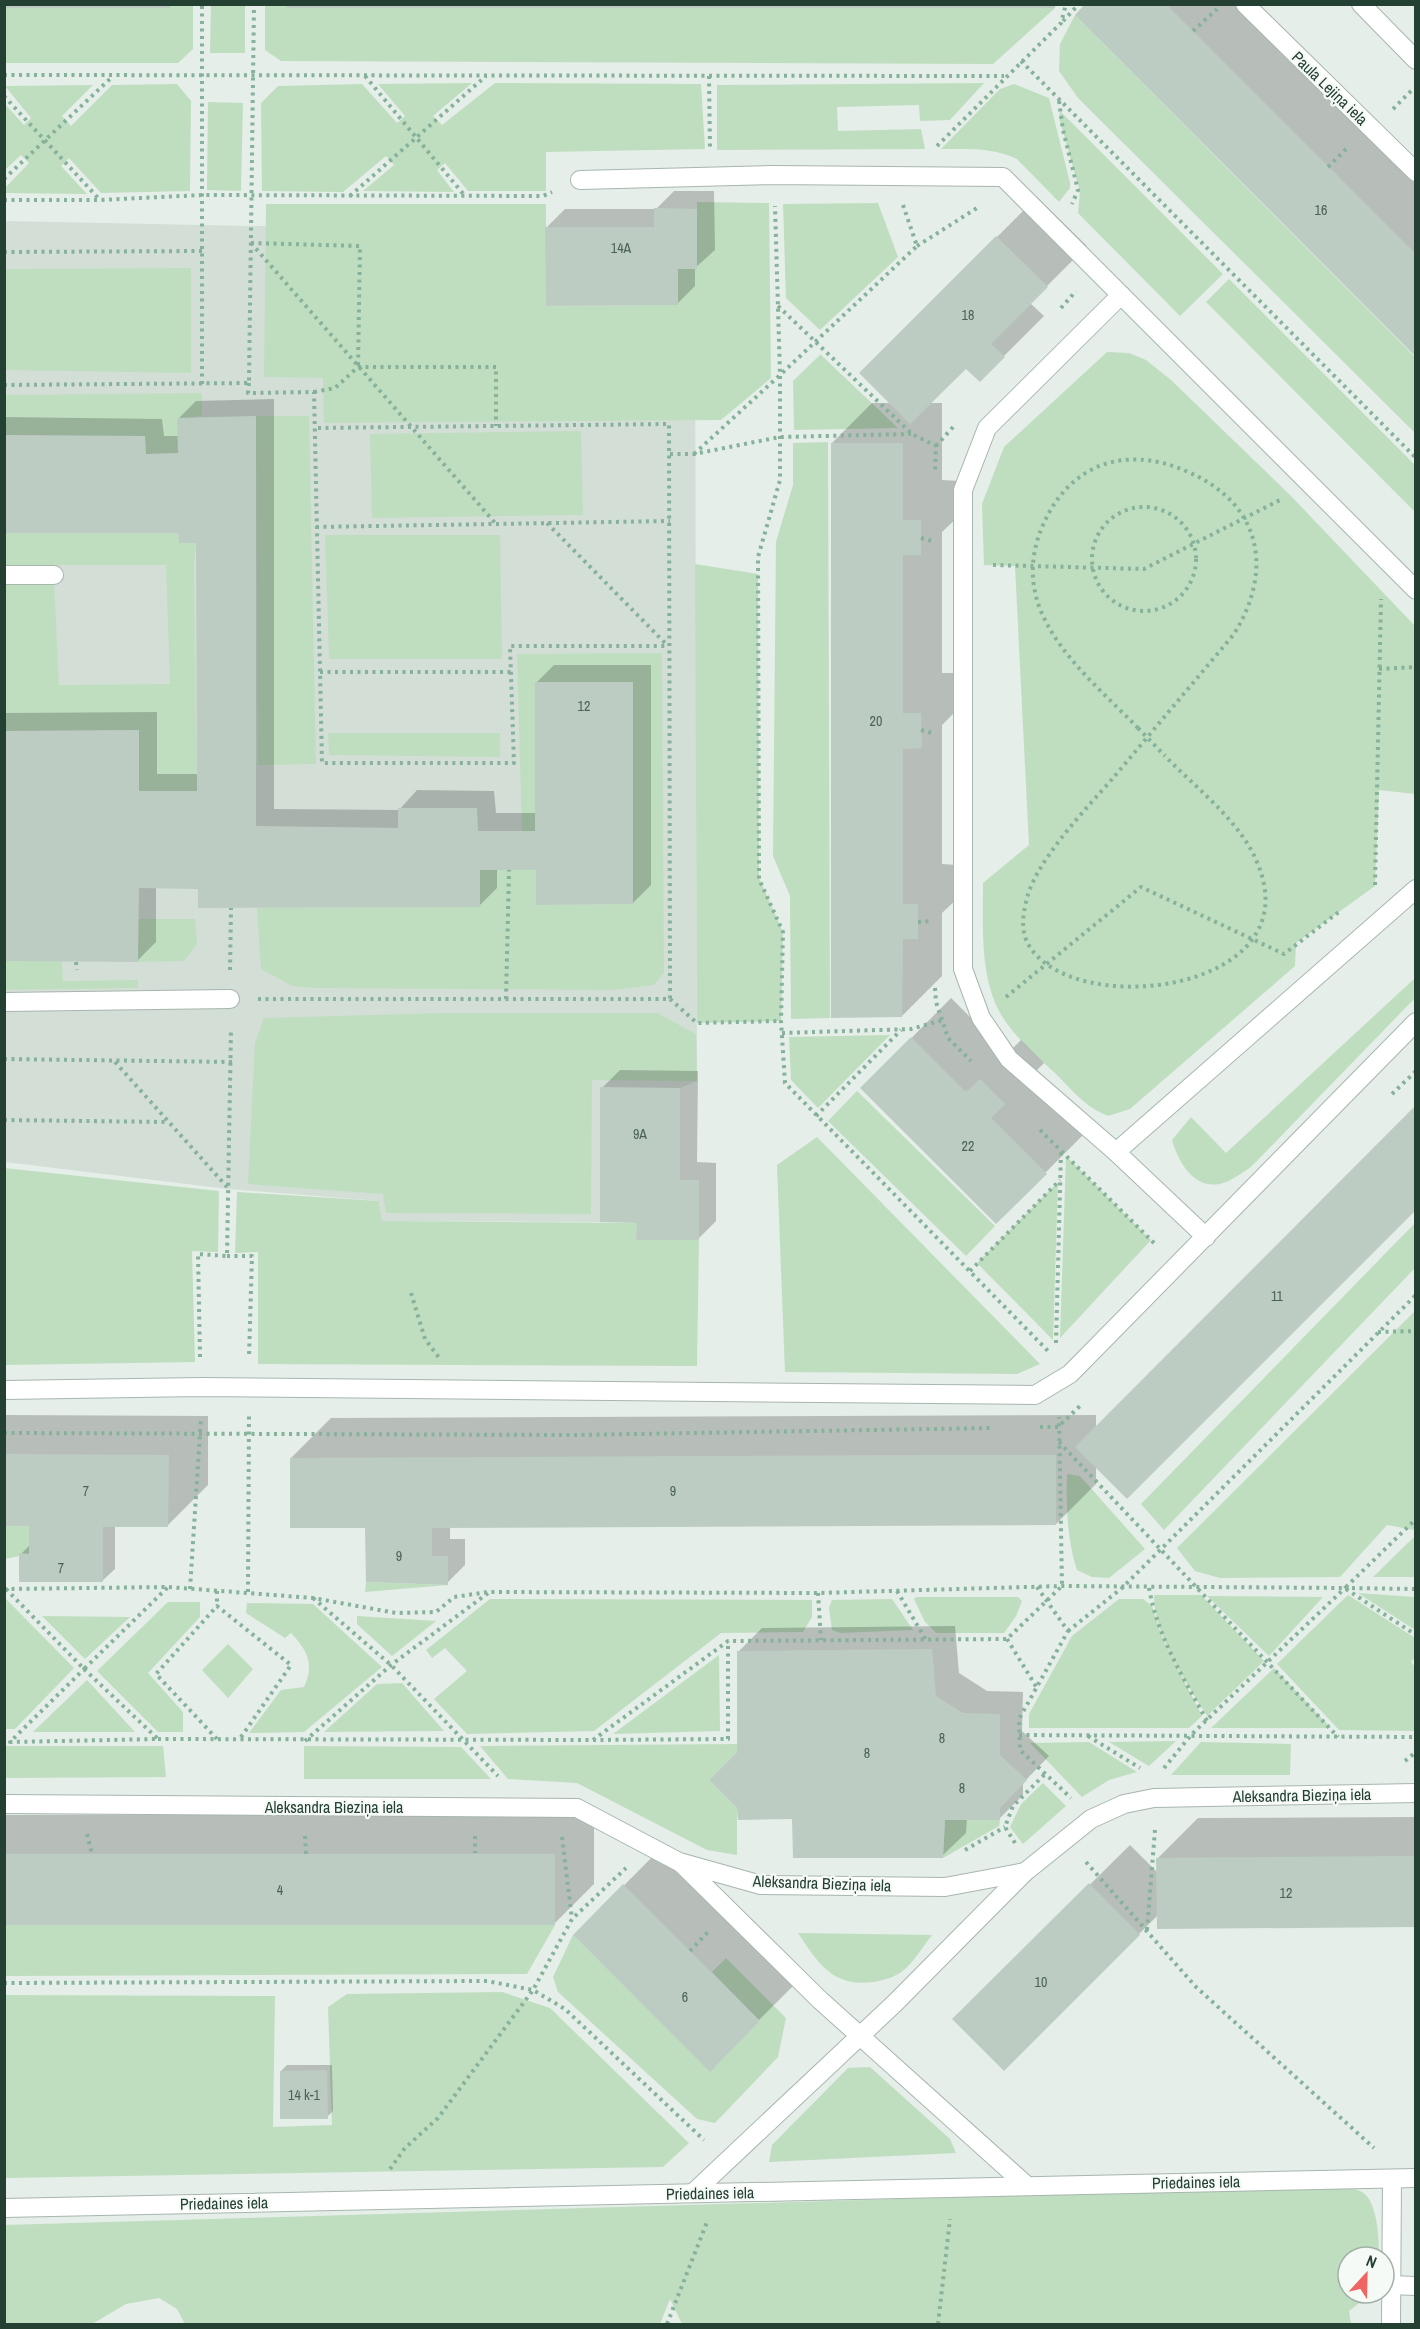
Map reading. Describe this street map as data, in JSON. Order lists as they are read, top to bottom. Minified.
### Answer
{"streets":{"street":["Paula Lejiņa iela","Aleksandra Bieziņa iela","Priedaines iela"]},"house_numbers":["16","14A","18","12","20","9A","22","11","7","9","9","7","8","8","8","4","12","10","6","14 k-1"],"north":"top"}
